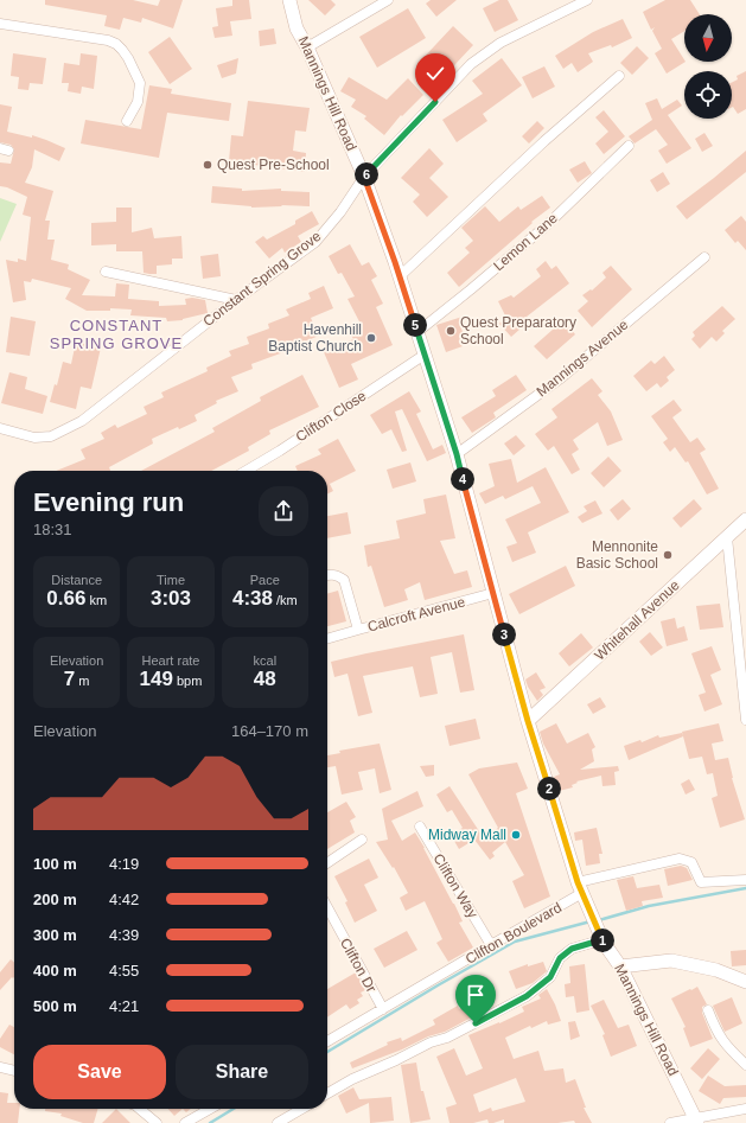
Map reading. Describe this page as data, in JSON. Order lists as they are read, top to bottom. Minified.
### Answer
{"streets":{"main road":["Mannings Hill Road","Whitehall Avenue"],"street":["Lemon Lane","Constant Spring Grove","Mannings Avenue","Clifton Close","Calcroft Avenue","Clifton Way","Clifton Boulevard","Clifton Dr"]},"crossings":[["Mannings Hill Road","Lemon Lane"],["Mannings Hill Road","Constant Spring Grove"],["Mannings Hill Road","Mannings Avenue"],["Mannings Hill Road","Clifton Close"],["Mannings Hill Road","Calcroft Avenue"],["Mannings Hill Road","Whitehall Avenue"],["Mannings Hill Road","Clifton Boulevard"],["Clifton Way","Clifton Boulevard"],["Clifton Boulevard","Clifton Dr"]],"districts":["CONSTANT SPRING GROVE"],"places":["Quest Pre-School","Quest Preparatory School","Havenhill Baptist Church","Mennonite Basic School","Midway Mall"],"north":"bottom","page":{"pins":["6","5","4","3","2","1"],"heading":["Evening run","18:31"],"stats":[["Distance","0.66 km"],["Time","3:03"],["Pace","4:38 /km"],["Elevation","7 m"],["Heart rate","149 bpm"],["kcal","48"]],"chart":["Elevation","164–170 m"],"list":[{"name":"100 m","note":"4:19"},{"name":"200 m","note":"4:42"},{"name":"300 m","note":"4:39"},{"name":"400 m","note":"4:55"},{"name":"500 m","note":"4:21"}],"buttons":["Save","Share"]}}
